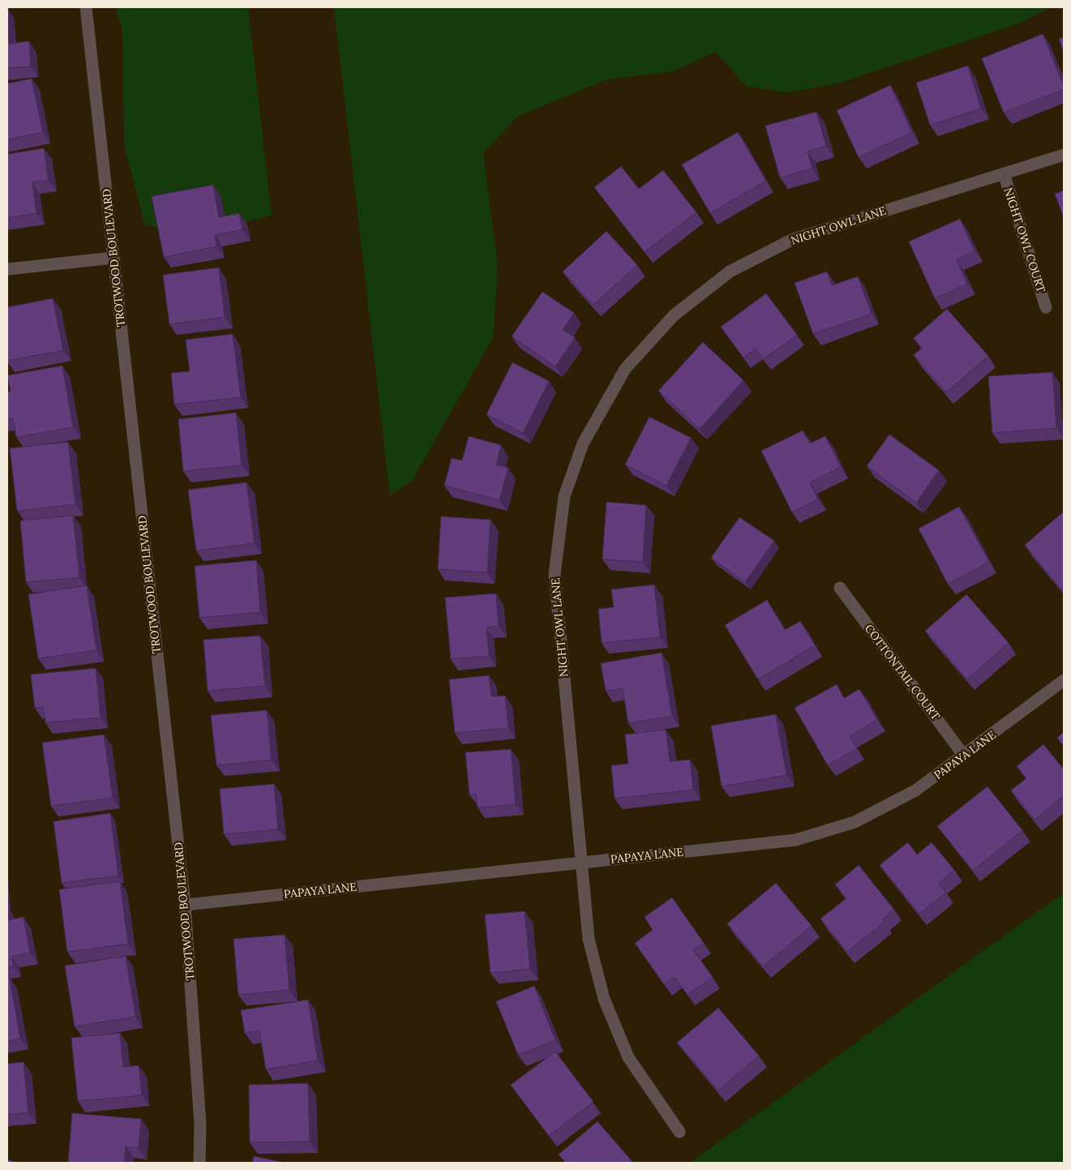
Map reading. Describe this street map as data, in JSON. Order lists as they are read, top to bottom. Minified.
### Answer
{"streets":{"street":["NIGHT OWL LANE","NIGHT OWL COURT","TROTWOOD BOULEVARD","COTTONTAIL COURT","PAPAYA LANE"]},"crossings":[["NIGHT OWL LANE","NIGHT OWL COURT"],["NIGHT OWL LANE","PAPAYA LANE"],["TROTWOOD BOULEVARD","PAPAYA LANE"],["COTTONTAIL COURT","PAPAYA LANE"]]}
